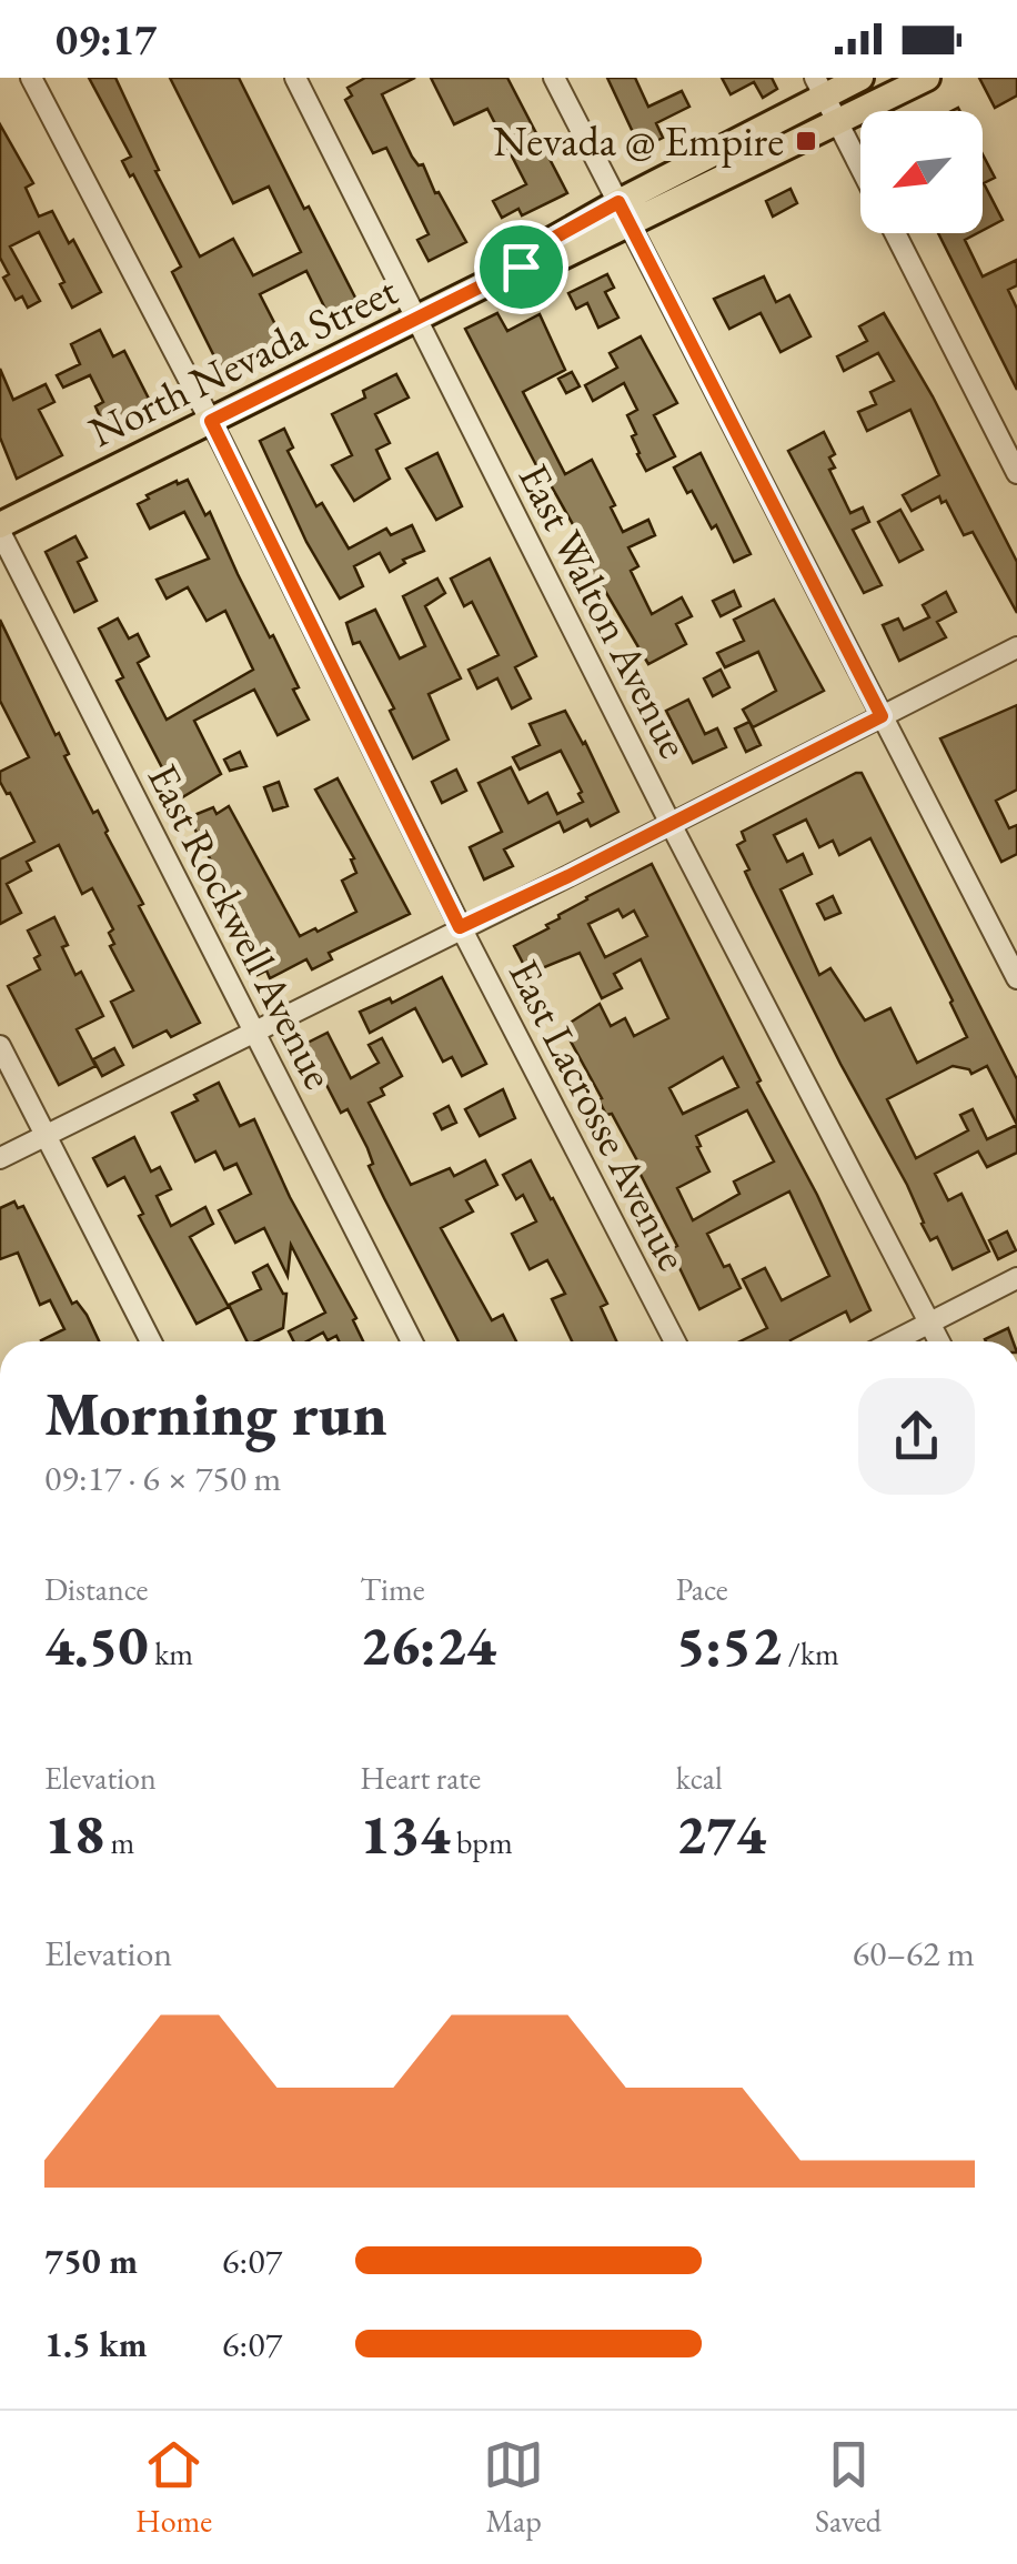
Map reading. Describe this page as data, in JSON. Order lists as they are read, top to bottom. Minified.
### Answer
{"streets":{"main road":["North Nevada Street"],"street":["East Walton Avenue","East Rockwell Avenue","East Lacrosse Avenue"]},"crossings":[["North Nevada Street","East Walton Avenue"],["North Nevada Street","East Rockwell Avenue"],["North Nevada Street","East Lacrosse Avenue"]],"places":{"transit":["Nevada @ Empire"]},"north":"bottom left","page":{"status":"09:17","heading":["Morning run","09:17 · 6 × 750 m"],"stats":[["Distance","4.50 km"],["Time","26:24"],["Pace","5:52 /km"],["Elevation","18 m"],["Heart rate","134 bpm"],["kcal","274"]],"chart":["Elevation","60–62 m"],"list":[{"name":"750 m","note":"6:07"},{"name":"1.5 km","note":"6:07"}],"tabs":["Home","Map","Saved"]}}
